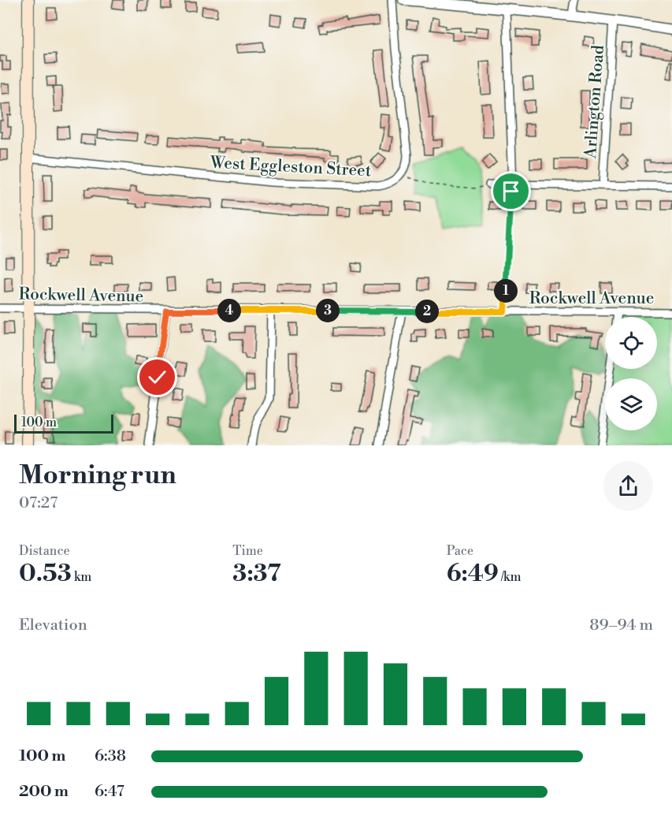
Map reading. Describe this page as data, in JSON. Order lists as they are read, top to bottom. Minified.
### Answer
{"streets":{"street":["Arlington Road","West Eggleston Street","Rockwell Avenue"]},"scale_bar":"100 m","page":{"pins":["1","3","4","2"],"scale":"100 m","heading":["Morning run","07:27"],"stats":[["Distance","0.53 km"],["Time","3:37"],["Pace","6:49 /km"]],"chart":["Elevation","89–94 m"],"list":[{"name":"100 m","note":"6:38"},{"name":"200 m","note":"6:47"}]}}
